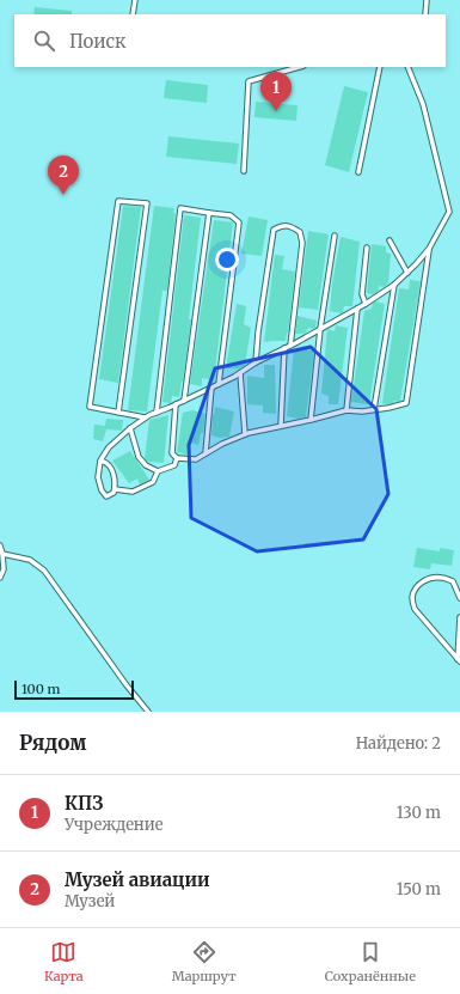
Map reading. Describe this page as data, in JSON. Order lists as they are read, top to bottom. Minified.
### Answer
{"scale_bar":"100 m","page":{"search":"Поиск","pins":["1","2"],"scale":"100 m","heading":["Рядом","Найдено: 2"],"list":[{"mark":"1","name":"КПЗ","note":"Учреждение","value":"130 m"},{"mark":"2","name":"Музей авиации","note":"Музей","value":"150 m"}],"nav":["Карта","Маршрут","Сохранённые"]}}
